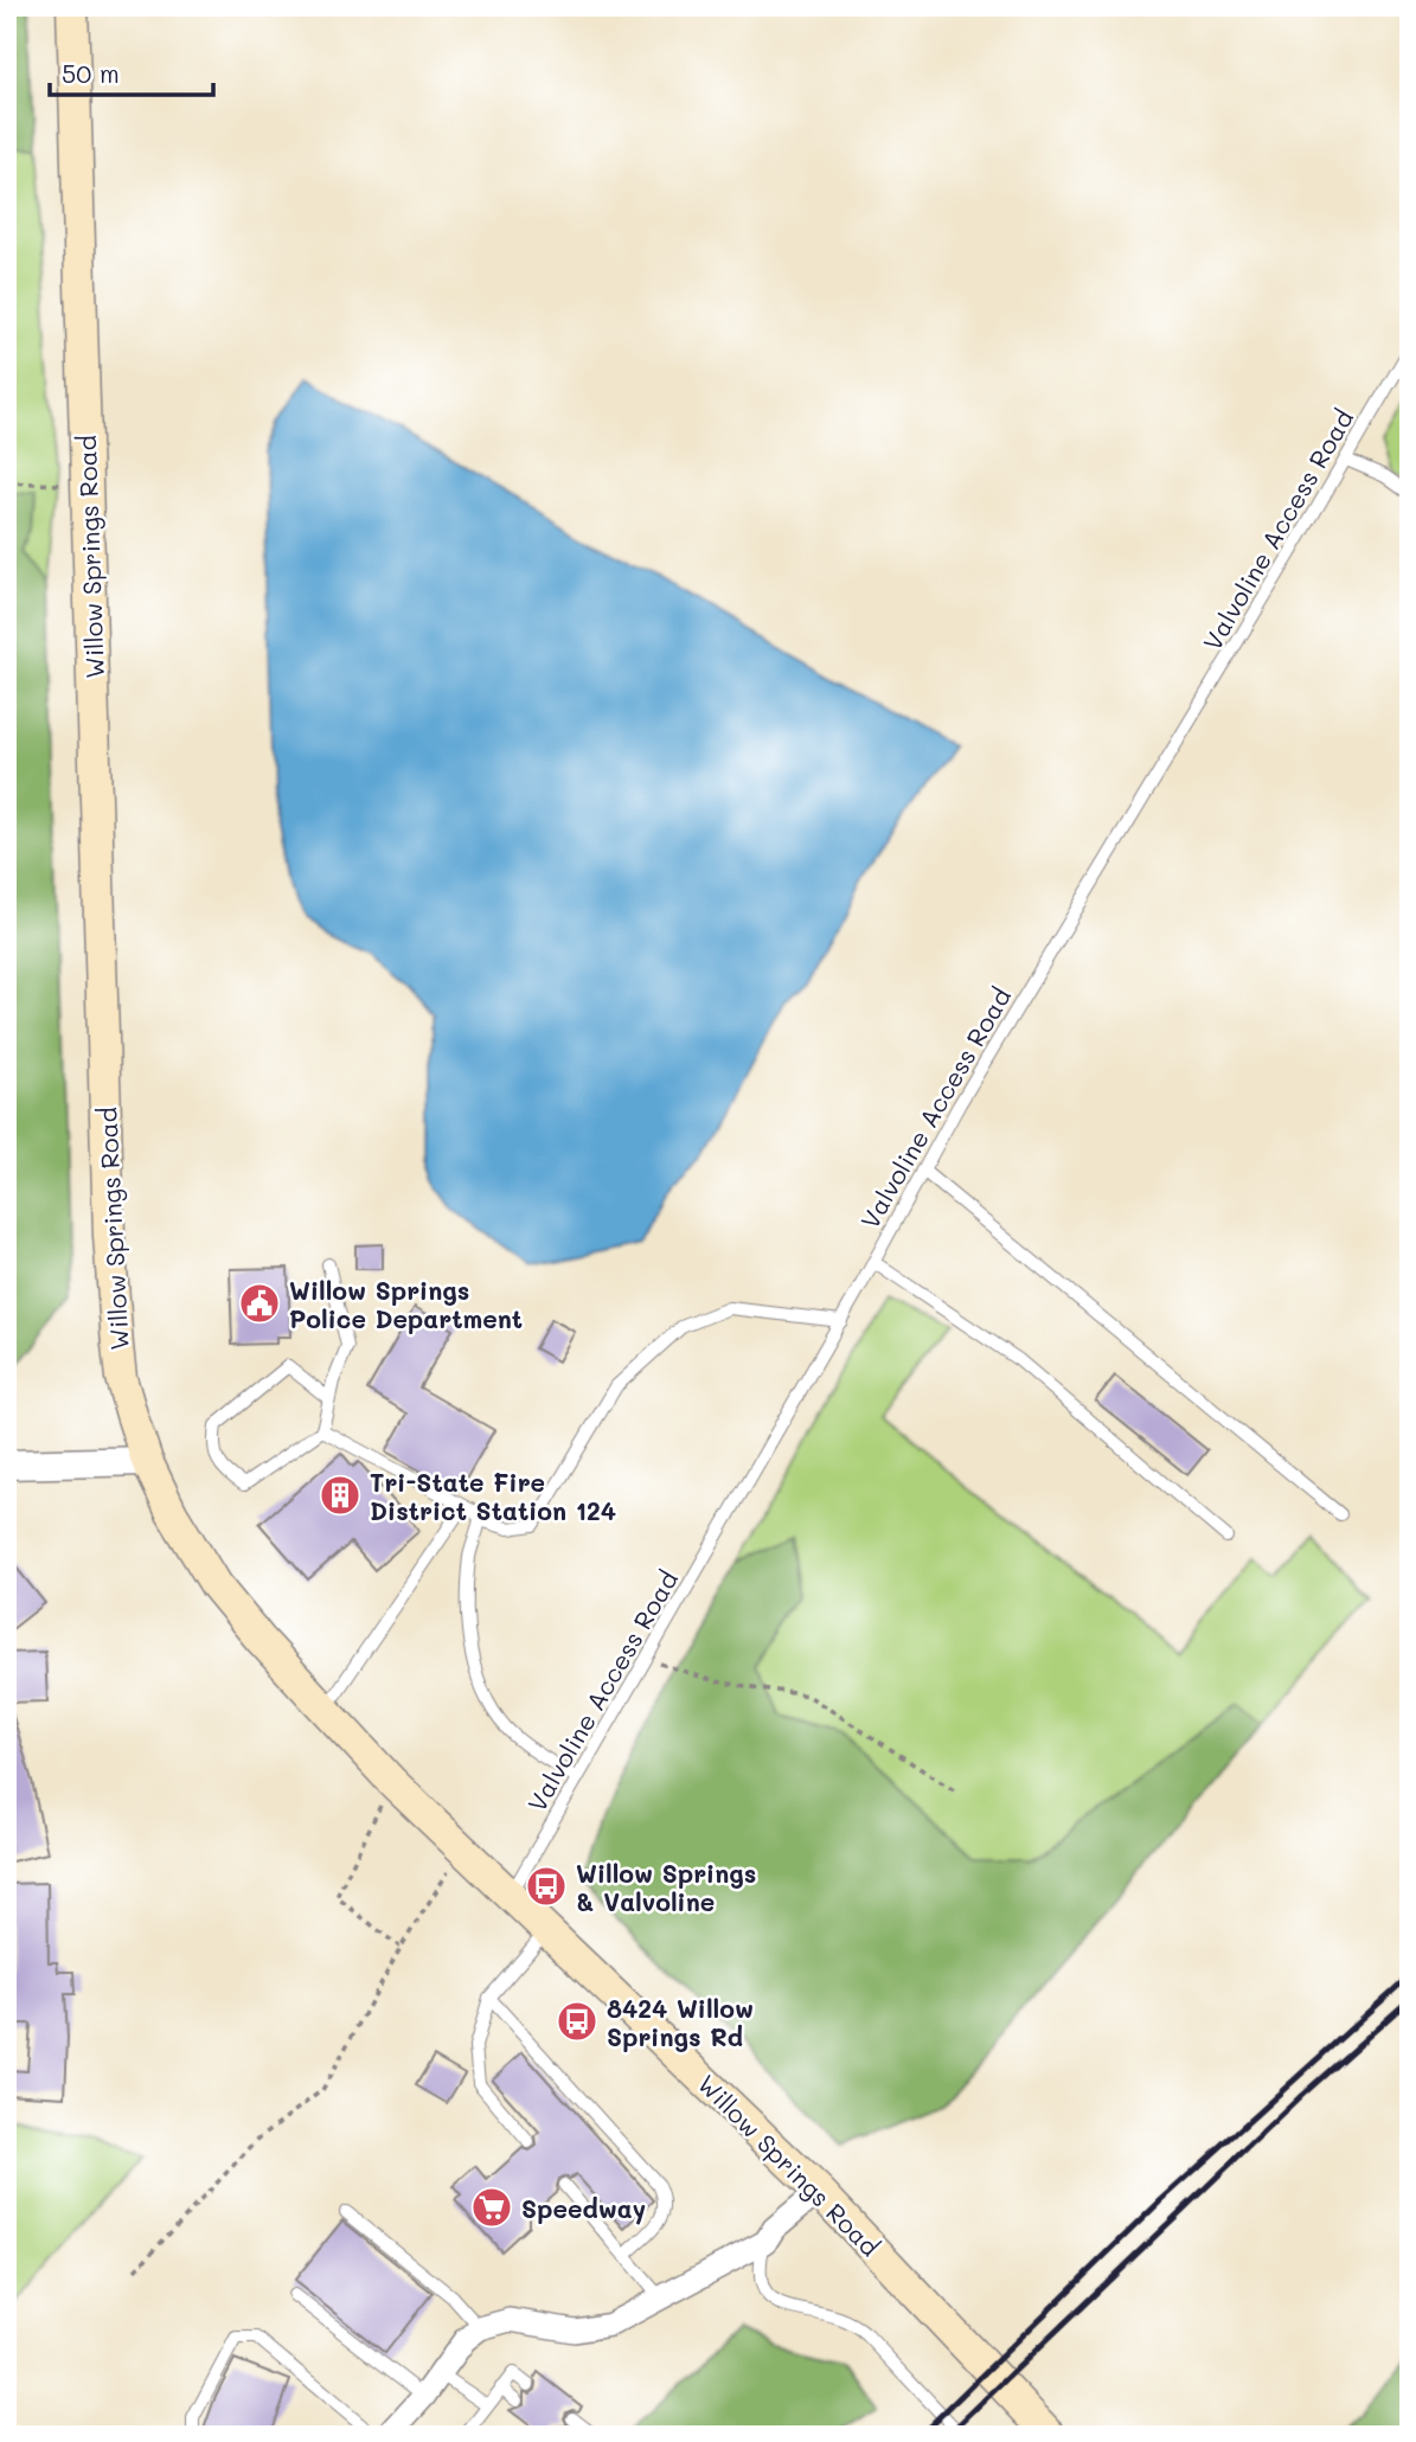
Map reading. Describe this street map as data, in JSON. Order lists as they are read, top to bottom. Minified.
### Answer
{"streets":{"main road":["Willow Springs Road"],"lane":["Valvoline Access Road"]},"crossings":[["Valvoline Access Road","Willow Springs Road"]],"places":{"public building":["Willow Springs Police Department"],"building":["Tri-State Fire District Station 124"],"bus stop":["Willow Springs & Valvoline","8424 Willow Springs Rd"],"supermarket":["Speedway"]},"scale_bar":"50 m"}
